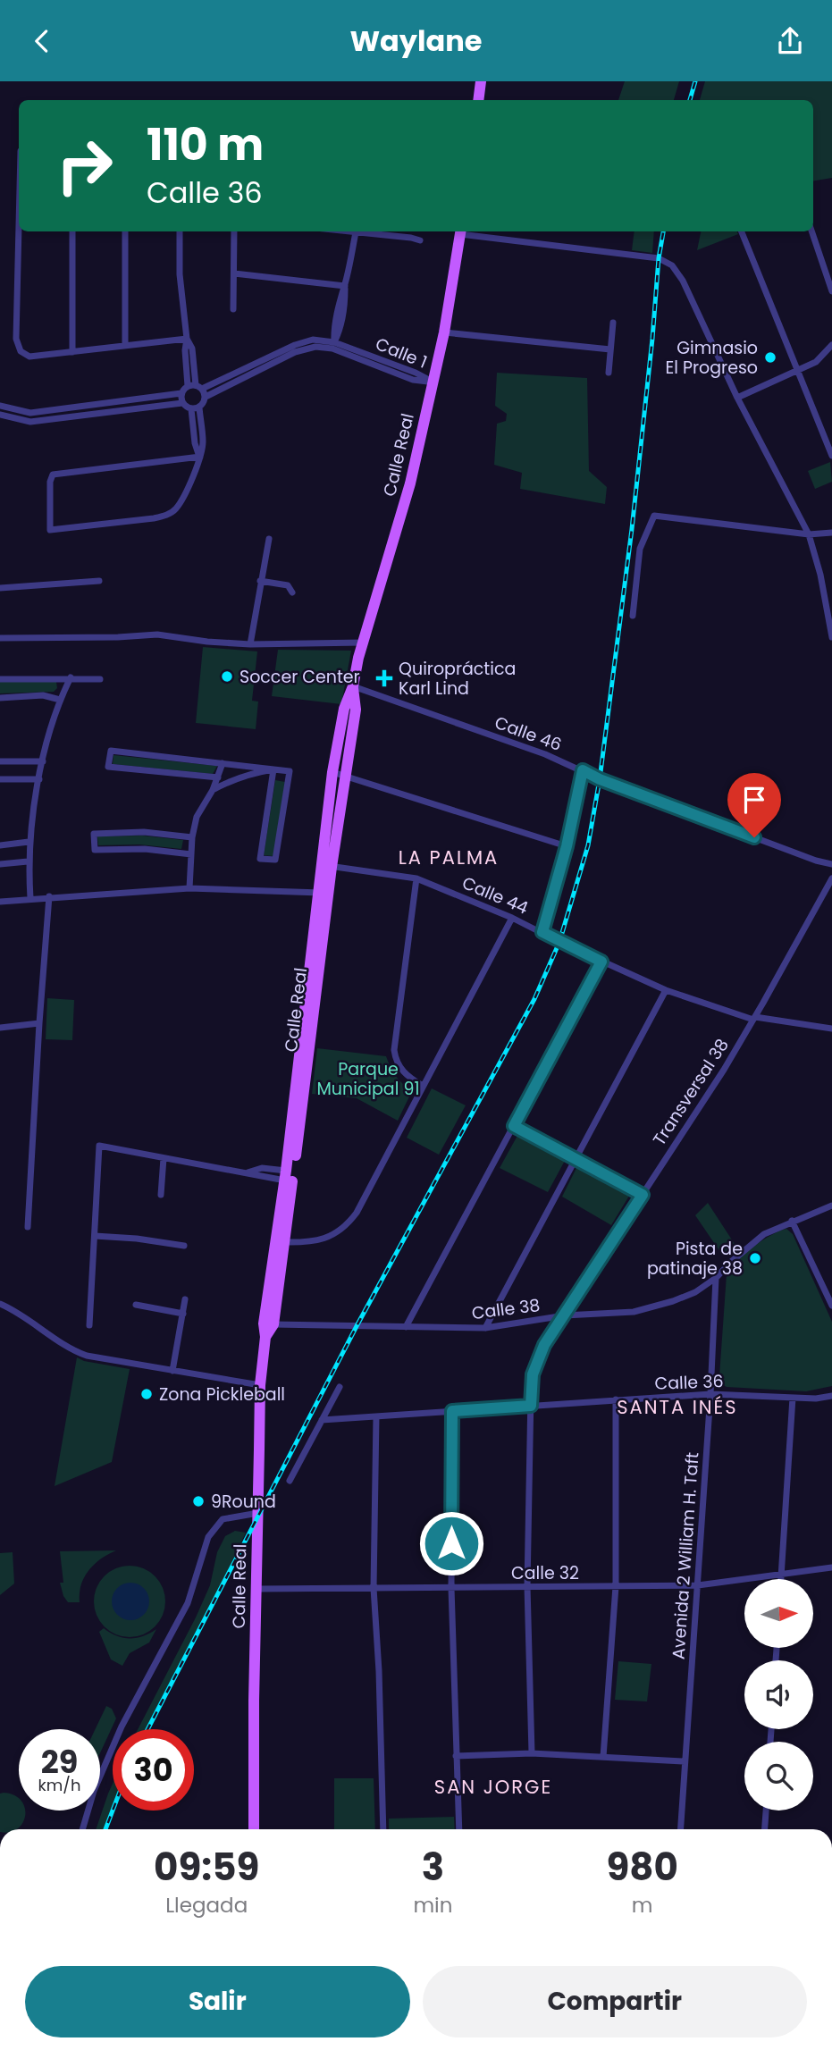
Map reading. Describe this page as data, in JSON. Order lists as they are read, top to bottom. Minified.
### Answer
{"streets":{"main road":["Calle Real"],"street":["Calle 1","Calle 46","Calle 44","Transversal 38","Calle 38","Calle 36","Avenida 2 William H. Taft","Calle 32"]},"crossings":[["Calle 1","Calle Real"],["Calle Real","Calle 46"],["Calle Real","Calle 44"],["Calle Real","Calle 38"],["Calle Real","Calle 32"],["Calle 44","Transversal 38"],["Transversal 38","Calle 38"],["Transversal 38","Calle 36"],["Transversal 38","Calle 32"],["Calle 38","Avenida 2 William H. Taft"],["Calle 36","Avenida 2 William H. Taft"],["Avenida 2 William H. Taft","Calle 32"]],"districts":["LA PALMA","SANTA INÉS","SAN JORGE"],"parks":["Parque Municipal 91"],"places":{"other":["Gimnasio El Progreso","Soccer Center","Pista de patinaje 38","Zona Pickleball","9Round"],"health":["Quiropráctica Karl Lind"]},"north":"right","page":{"header":"Waylane","turn":["110 m","Calle 36"],"speed":"29 km/h","limit":"30","eta":["09:59","Llegada","3","min","980","m"],"buttons":["Salir","Compartir"]}}
